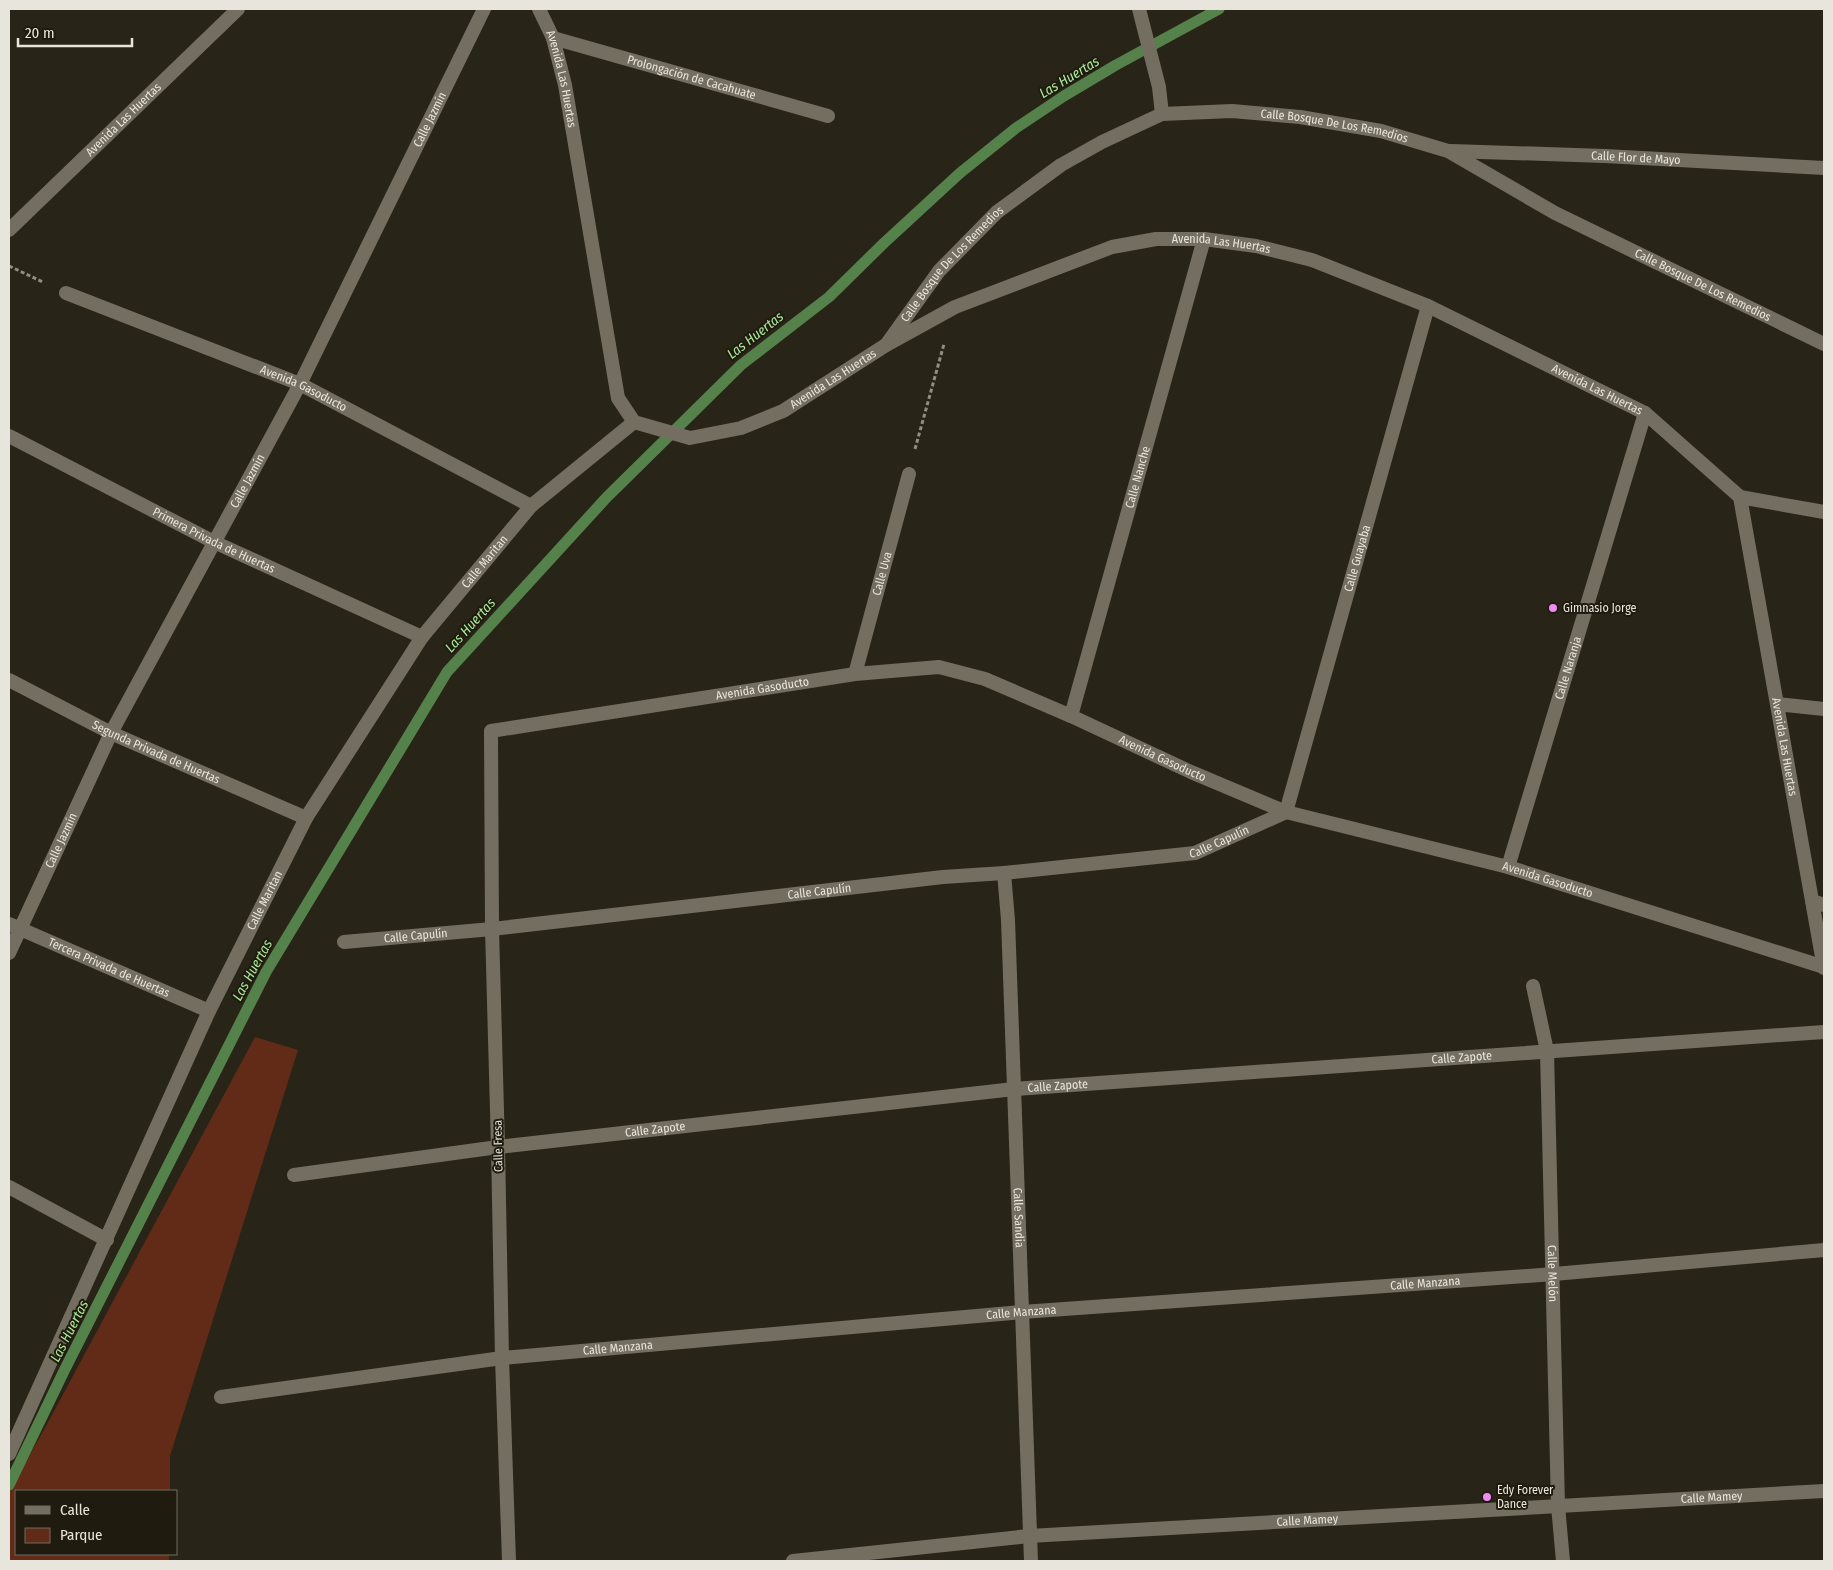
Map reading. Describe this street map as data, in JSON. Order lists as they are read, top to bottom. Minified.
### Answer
{"streets":{"street":["Prolongación de Cacahuate","Avenida Las Huertas","Calle Jazmín","Calle Bosque De Los Remedios","Calle Flor de Mayo","Avenida Gasoducto","Calle Nanche","Primera Privada de Huertas","Calle Guayaba","Calle Maritan","Calle Uva","Calle Naranja","Segunda Privada de Huertas","Calle Capulín","Tercera Privada de Huertas","Calle Zapote","Calle Fresa","Calle Sandia","Calle Melón","Calle Manzana","Calle Mamey"]},"crossings":[["Prolongación de Cacahuate","Avenida Las Huertas"],["Avenida Las Huertas","Calle Bosque De Los Remedios"],["Avenida Las Huertas","Avenida Gasoducto"],["Avenida Las Huertas","Calle Nanche"],["Avenida Las Huertas","Calle Guayaba"],["Avenida Las Huertas","Calle Maritan"],["Avenida Las Huertas","Calle Naranja"],["Calle Jazmín","Avenida Gasoducto"],["Calle Jazmín","Primera Privada de Huertas"],["Calle Jazmín","Segunda Privada de Huertas"],["Calle Jazmín","Tercera Privada de Huertas"],["Calle Bosque De Los Remedios","Calle Flor de Mayo"],["Avenida Gasoducto","Calle Nanche"],["Avenida Gasoducto","Calle Guayaba"],["Avenida Gasoducto","Calle Maritan"],["Avenida Gasoducto","Calle Uva"],["Avenida Gasoducto","Calle Naranja"],["Avenida Gasoducto","Calle Capulín"],["Avenida Gasoducto","Calle Fresa"],["Primera Privada de Huertas","Calle Maritan"],["Calle Guayaba","Calle Capulín"],["Calle Maritan","Segunda Privada de Huertas"],["Calle Maritan","Tercera Privada de Huertas"],["Calle Capulín","Calle Fresa"],["Calle Capulín","Calle Sandia"],["Calle Zapote","Calle Fresa"],["Calle Zapote","Calle Sandia"],["Calle Zapote","Calle Melón"],["Calle Fresa","Calle Manzana"],["Calle Sandia","Calle Manzana"],["Calle Sandia","Calle Mamey"],["Calle Melón","Calle Manzana"],["Calle Melón","Calle Mamey"]],"water":["Las Huertas"],"places":["Gimnasio Jorge","Edy Forever Dance"],"legend":["Calle","Parque"],"scale_bar":"20 m"}
